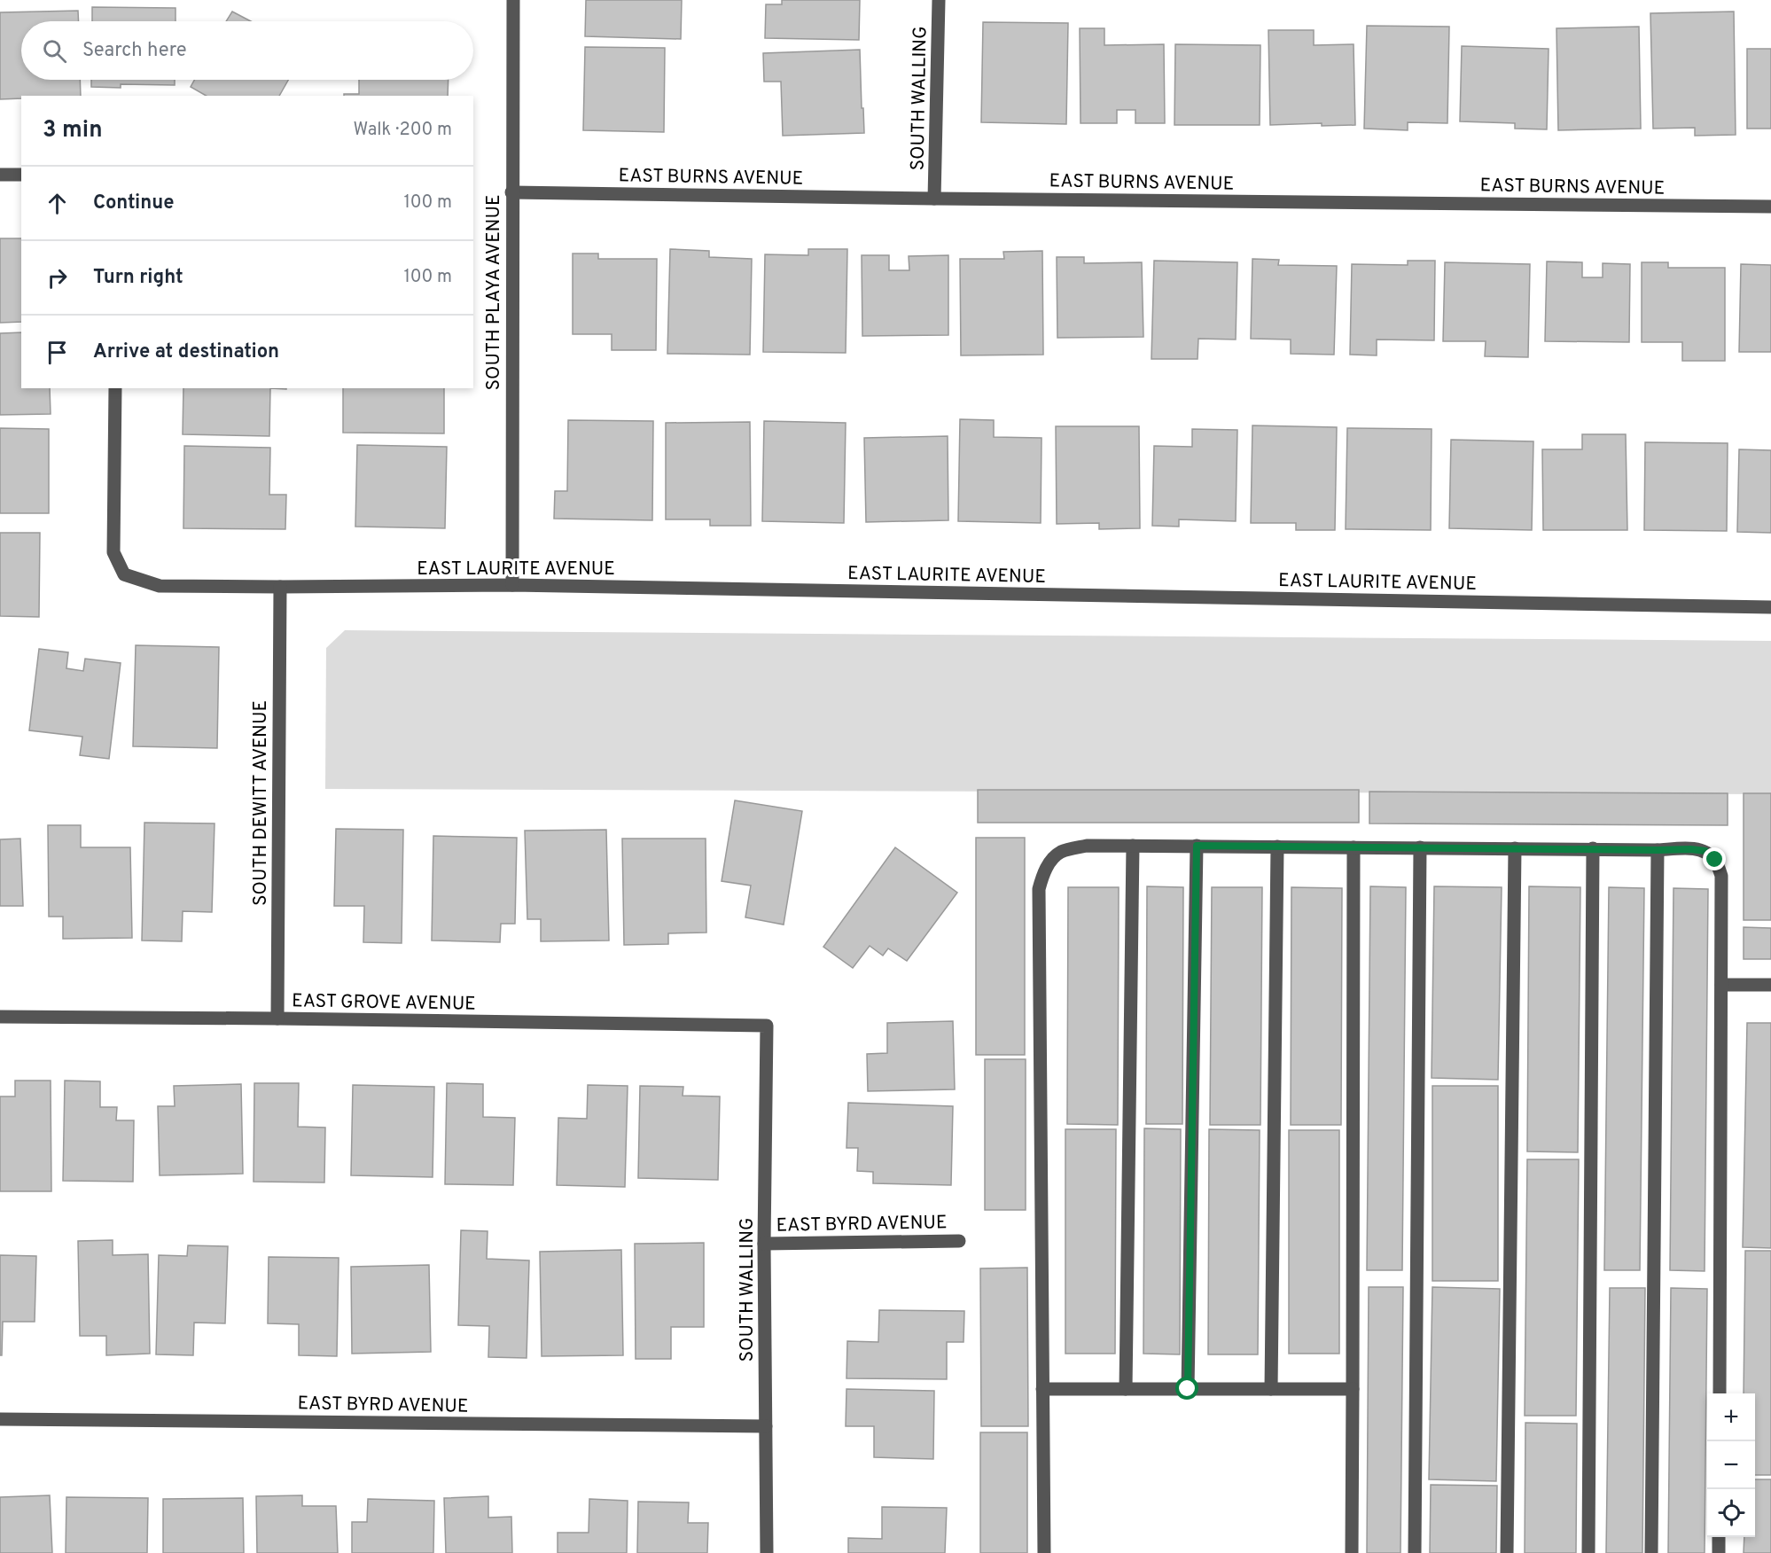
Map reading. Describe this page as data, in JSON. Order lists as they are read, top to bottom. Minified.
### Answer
{"streets":{"street":["SOUTH WALLING","EAST BURNS AVENUE","SOUTH PLAYA AVENUE","EAST LAURITE AVENUE","SOUTH DEWITT AVENUE","EAST GROVE AVENUE","EAST BYRD AVENUE"]},"crossings":[["SOUTH WALLING","EAST BURNS AVENUE"],["SOUTH WALLING","EAST GROVE AVENUE"],["SOUTH WALLING","EAST BYRD AVENUE"],["EAST BURNS AVENUE","SOUTH PLAYA AVENUE"],["SOUTH PLAYA AVENUE","EAST LAURITE AVENUE"],["EAST LAURITE AVENUE","SOUTH DEWITT AVENUE"],["SOUTH DEWITT AVENUE","EAST GROVE AVENUE"]],"page":{"search":"Search here","heading":["3 min","Walk · 200 m"],"list":[["Continue","100 m"],["Turn right","100 m"],"Arrive at destination"],"map_buttons":["+","−"]}}
